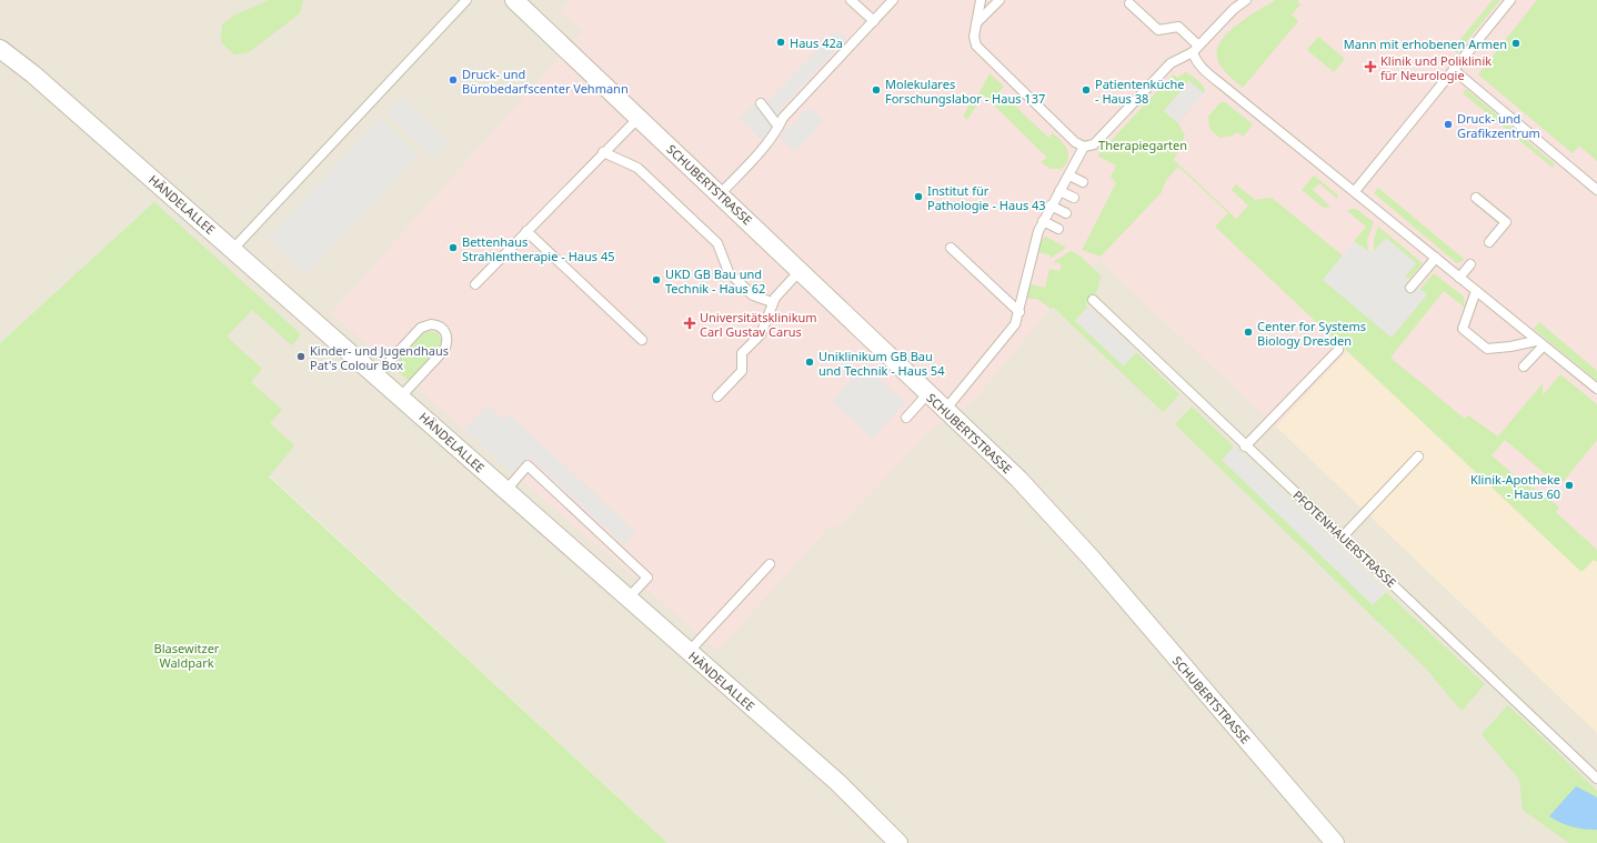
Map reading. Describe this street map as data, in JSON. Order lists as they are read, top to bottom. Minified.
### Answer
{"streets":{"street":["SCHUBERTSTRASSE","HÄNDELALLEE"],"lane":["PFOTENHAUERSTRASSE"]},"parks":["Therapiegarten","Blasewitzer Waldpark"],"places":{"other":["Haus 42a","Mann mit erhobenen Armen","Druck- und Bürobedarfscenter Vehmann","Molekulares Forschungslabor - Haus 137","Patientenküche - Haus 38","Druck- und Grafikzentrum","Institut für Pathologie - Haus 43","Bettenhaus Strahlentherapie - Haus 45","UKD GB Bau und Technik - Haus 62","Center for Systems Biology Dresden","Kinder- und Jugendhaus Pat's Colour Box","Uniklinikum GB Bau und Technik - Haus 54","Klinik-Apotheke - Haus 60"],"health":["Klinik und Poliklinik für Neurologie","Universitätsklinikum Carl Gustav Carus"]}}
